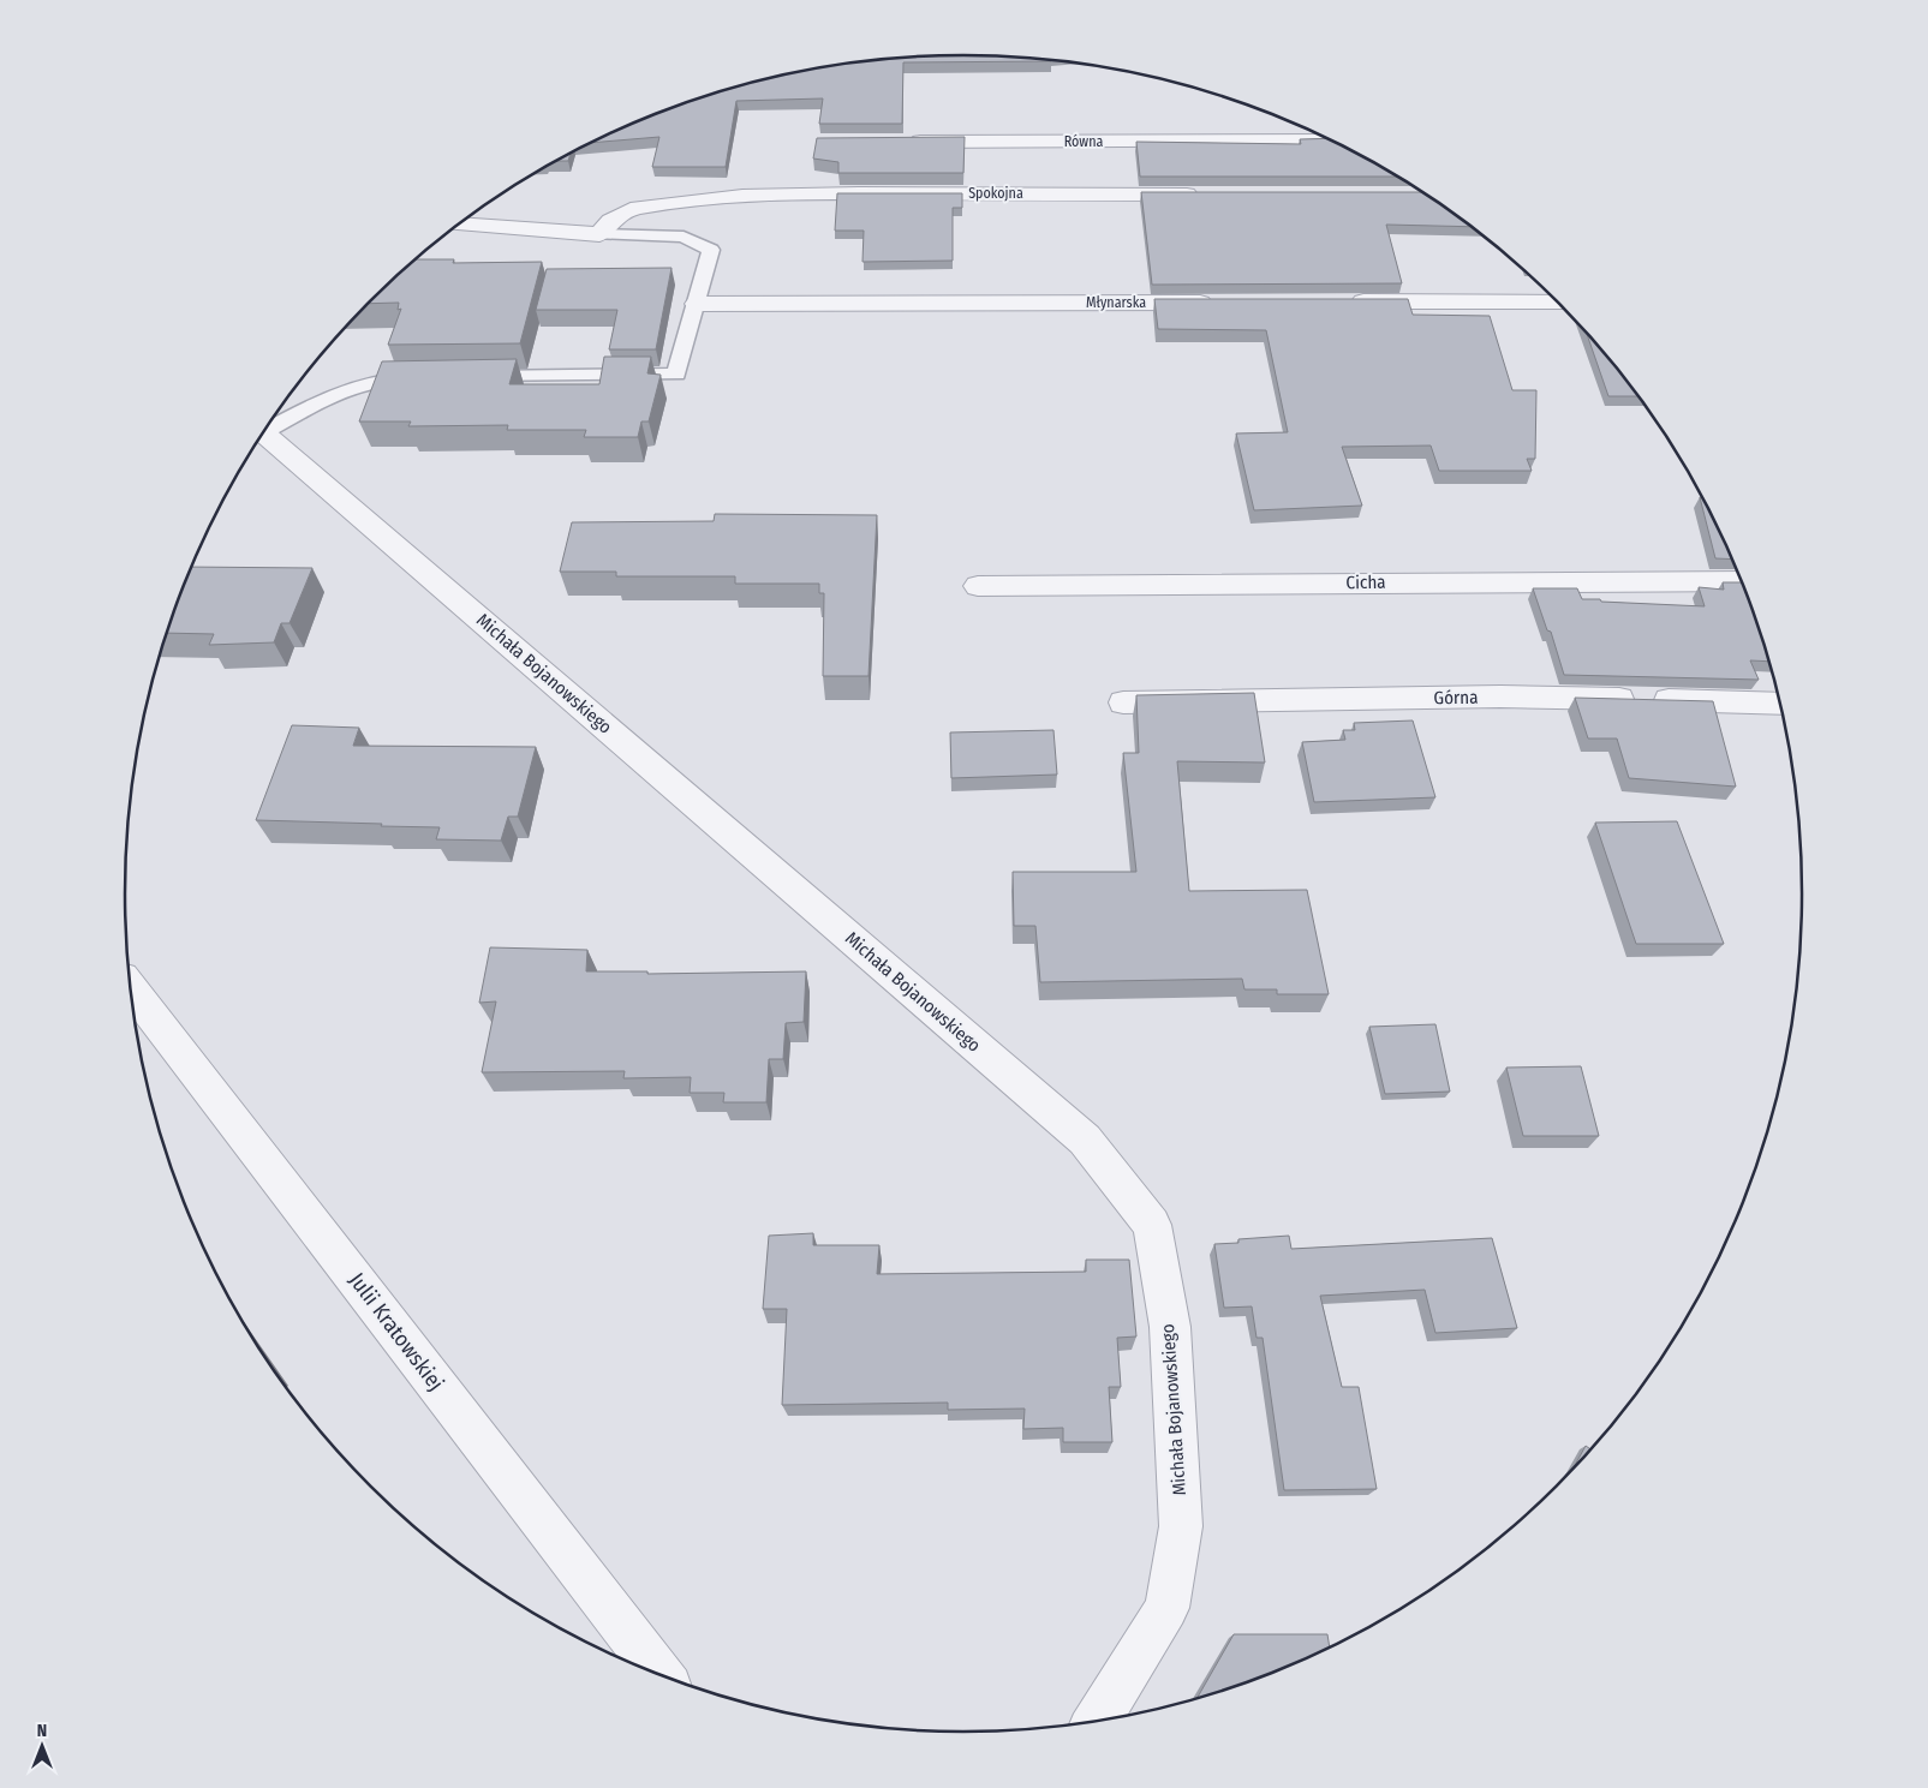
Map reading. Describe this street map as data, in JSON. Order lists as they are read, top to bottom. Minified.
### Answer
{"streets":{"street":["Równa","Spokojna","Młynarska","Cicha","Michała Bojanowskiego","Górna","Julii Kratowskiej"]},"north":"top"}
